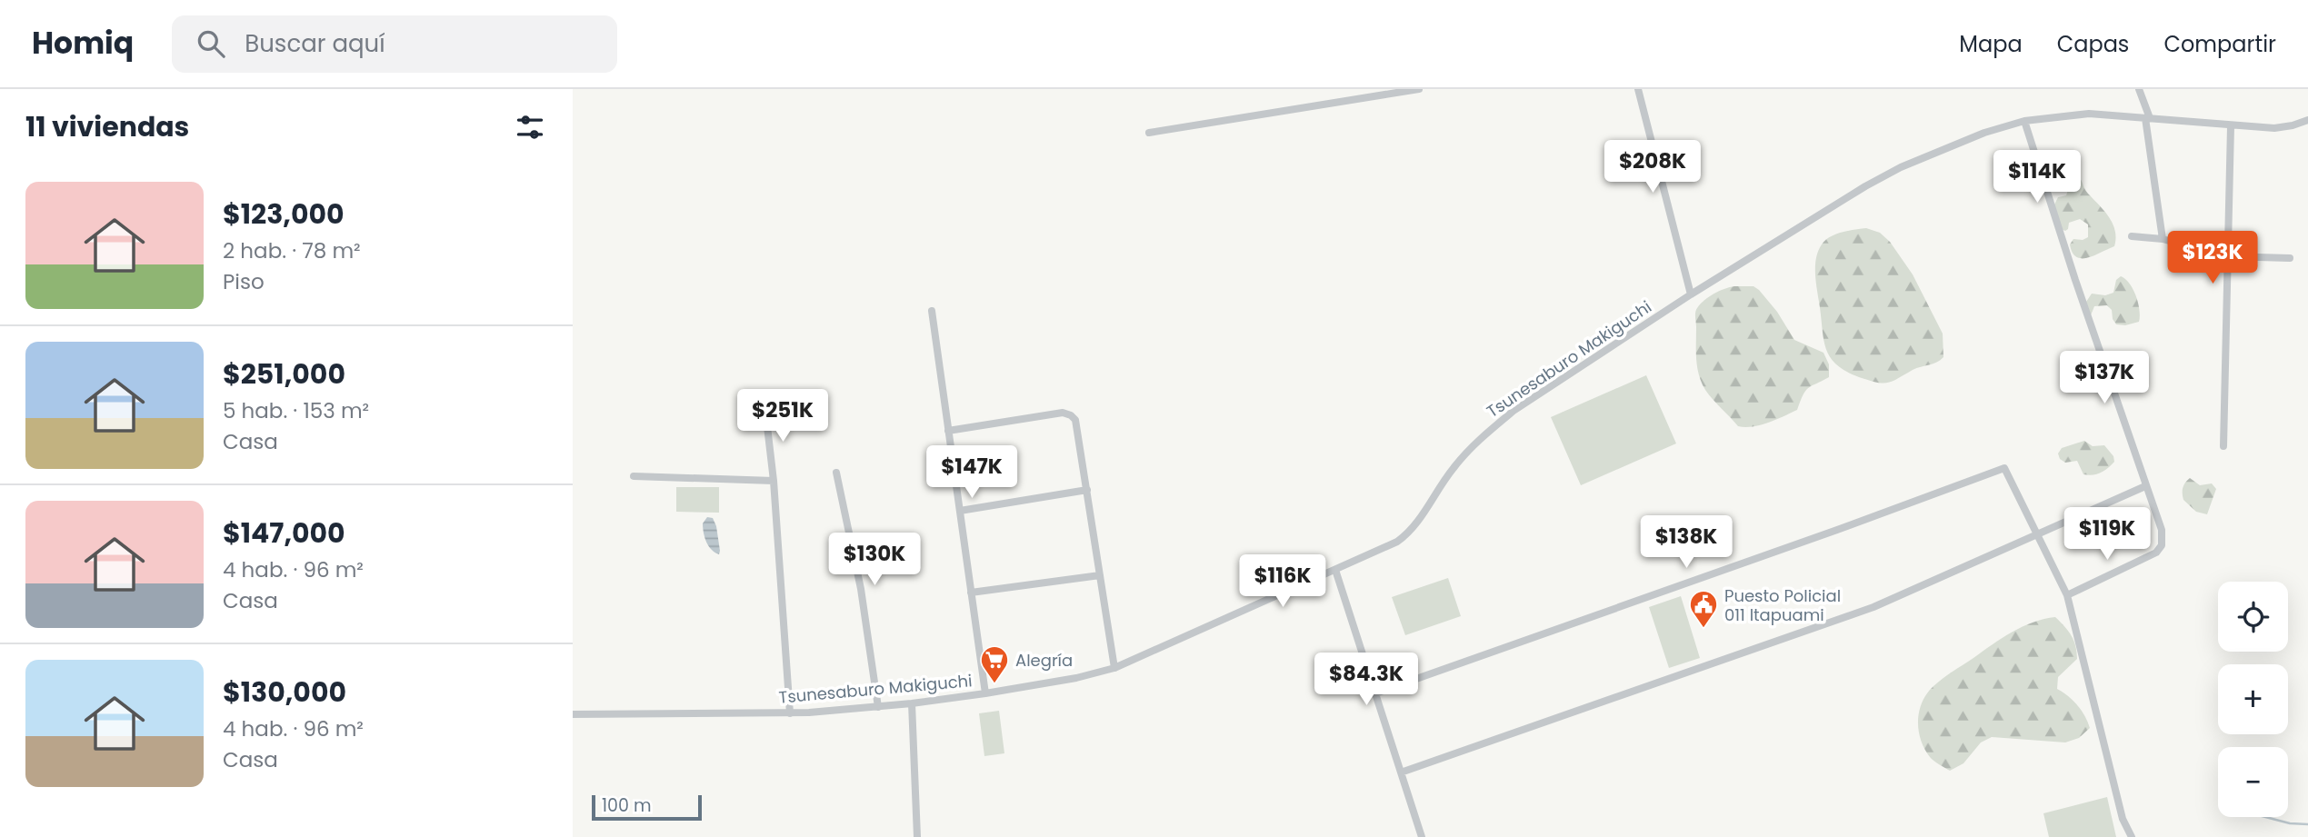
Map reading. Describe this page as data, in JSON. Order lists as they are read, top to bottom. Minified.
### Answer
{"streets":{"street":["Tsunesaburo Makiguchi"]},"places":{"public building":["Puesto Policial 011 Itapuami"],"supermarket":["Alegría"]},"scale_bar":"100 m","page":{"header":"Homiq","search":"Buscar aquí","nav":["Mapa","Capas","Compartir"],"heading":"11 viviendas","price":["$208K","$114K","$123K","$137K","$251K","$147K","$119K","$138K","$130K","$116K","$84.3K"],"list":[{"name":"$123,000","note":"2 hab. · 78 m² · Piso"},{"name":"$251,000","note":"5 hab. · 153 m² · Casa"},{"name":"$147,000","note":"4 hab. · 96 m² · Casa"},{"name":"$130,000","note":"4 hab. · 96 m² · Casa"}],"map_buttons":["+","−"],"scale":"100 m"}}
